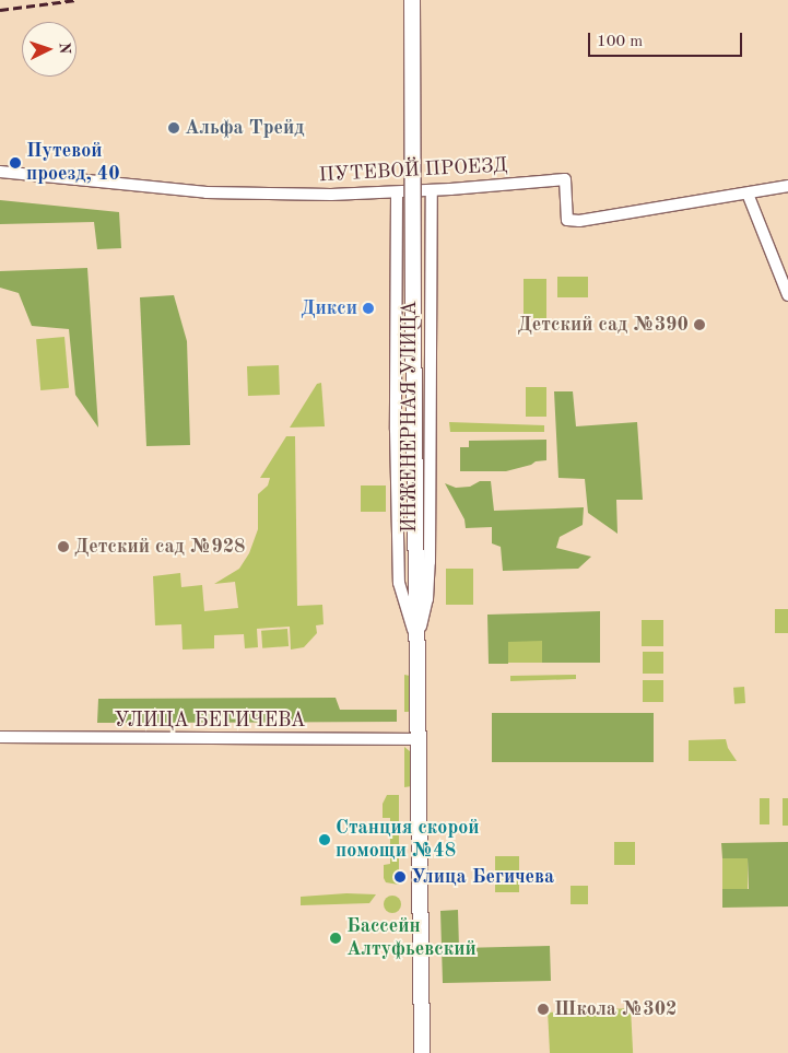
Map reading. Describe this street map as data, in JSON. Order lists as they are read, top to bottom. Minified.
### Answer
{"streets":{"main road":["ИНЖЕНЕРНАЯ УЛИЦА"],"street":["ПУТЕВОЙ ПРОЕЗД","УЛИЦА БЕГИЧЕВА"]},"crossings":[["ПУТЕВОЙ ПРОЕЗД","ИНЖЕНЕРНАЯ УЛИЦА"],["ИНЖЕНЕРНАЯ УЛИЦА","УЛИЦА БЕГИЧЕВА"]],"places":["Альфа Трейд","Путевой проезд, 40","Дикси","Детский сад №390","Детский сад №928","Станция скорой помощи №48","Улица Бегичева","Бассейн Алтуфьевский","Школа №302"],"scale_bar":"100 m","north":"right"}
